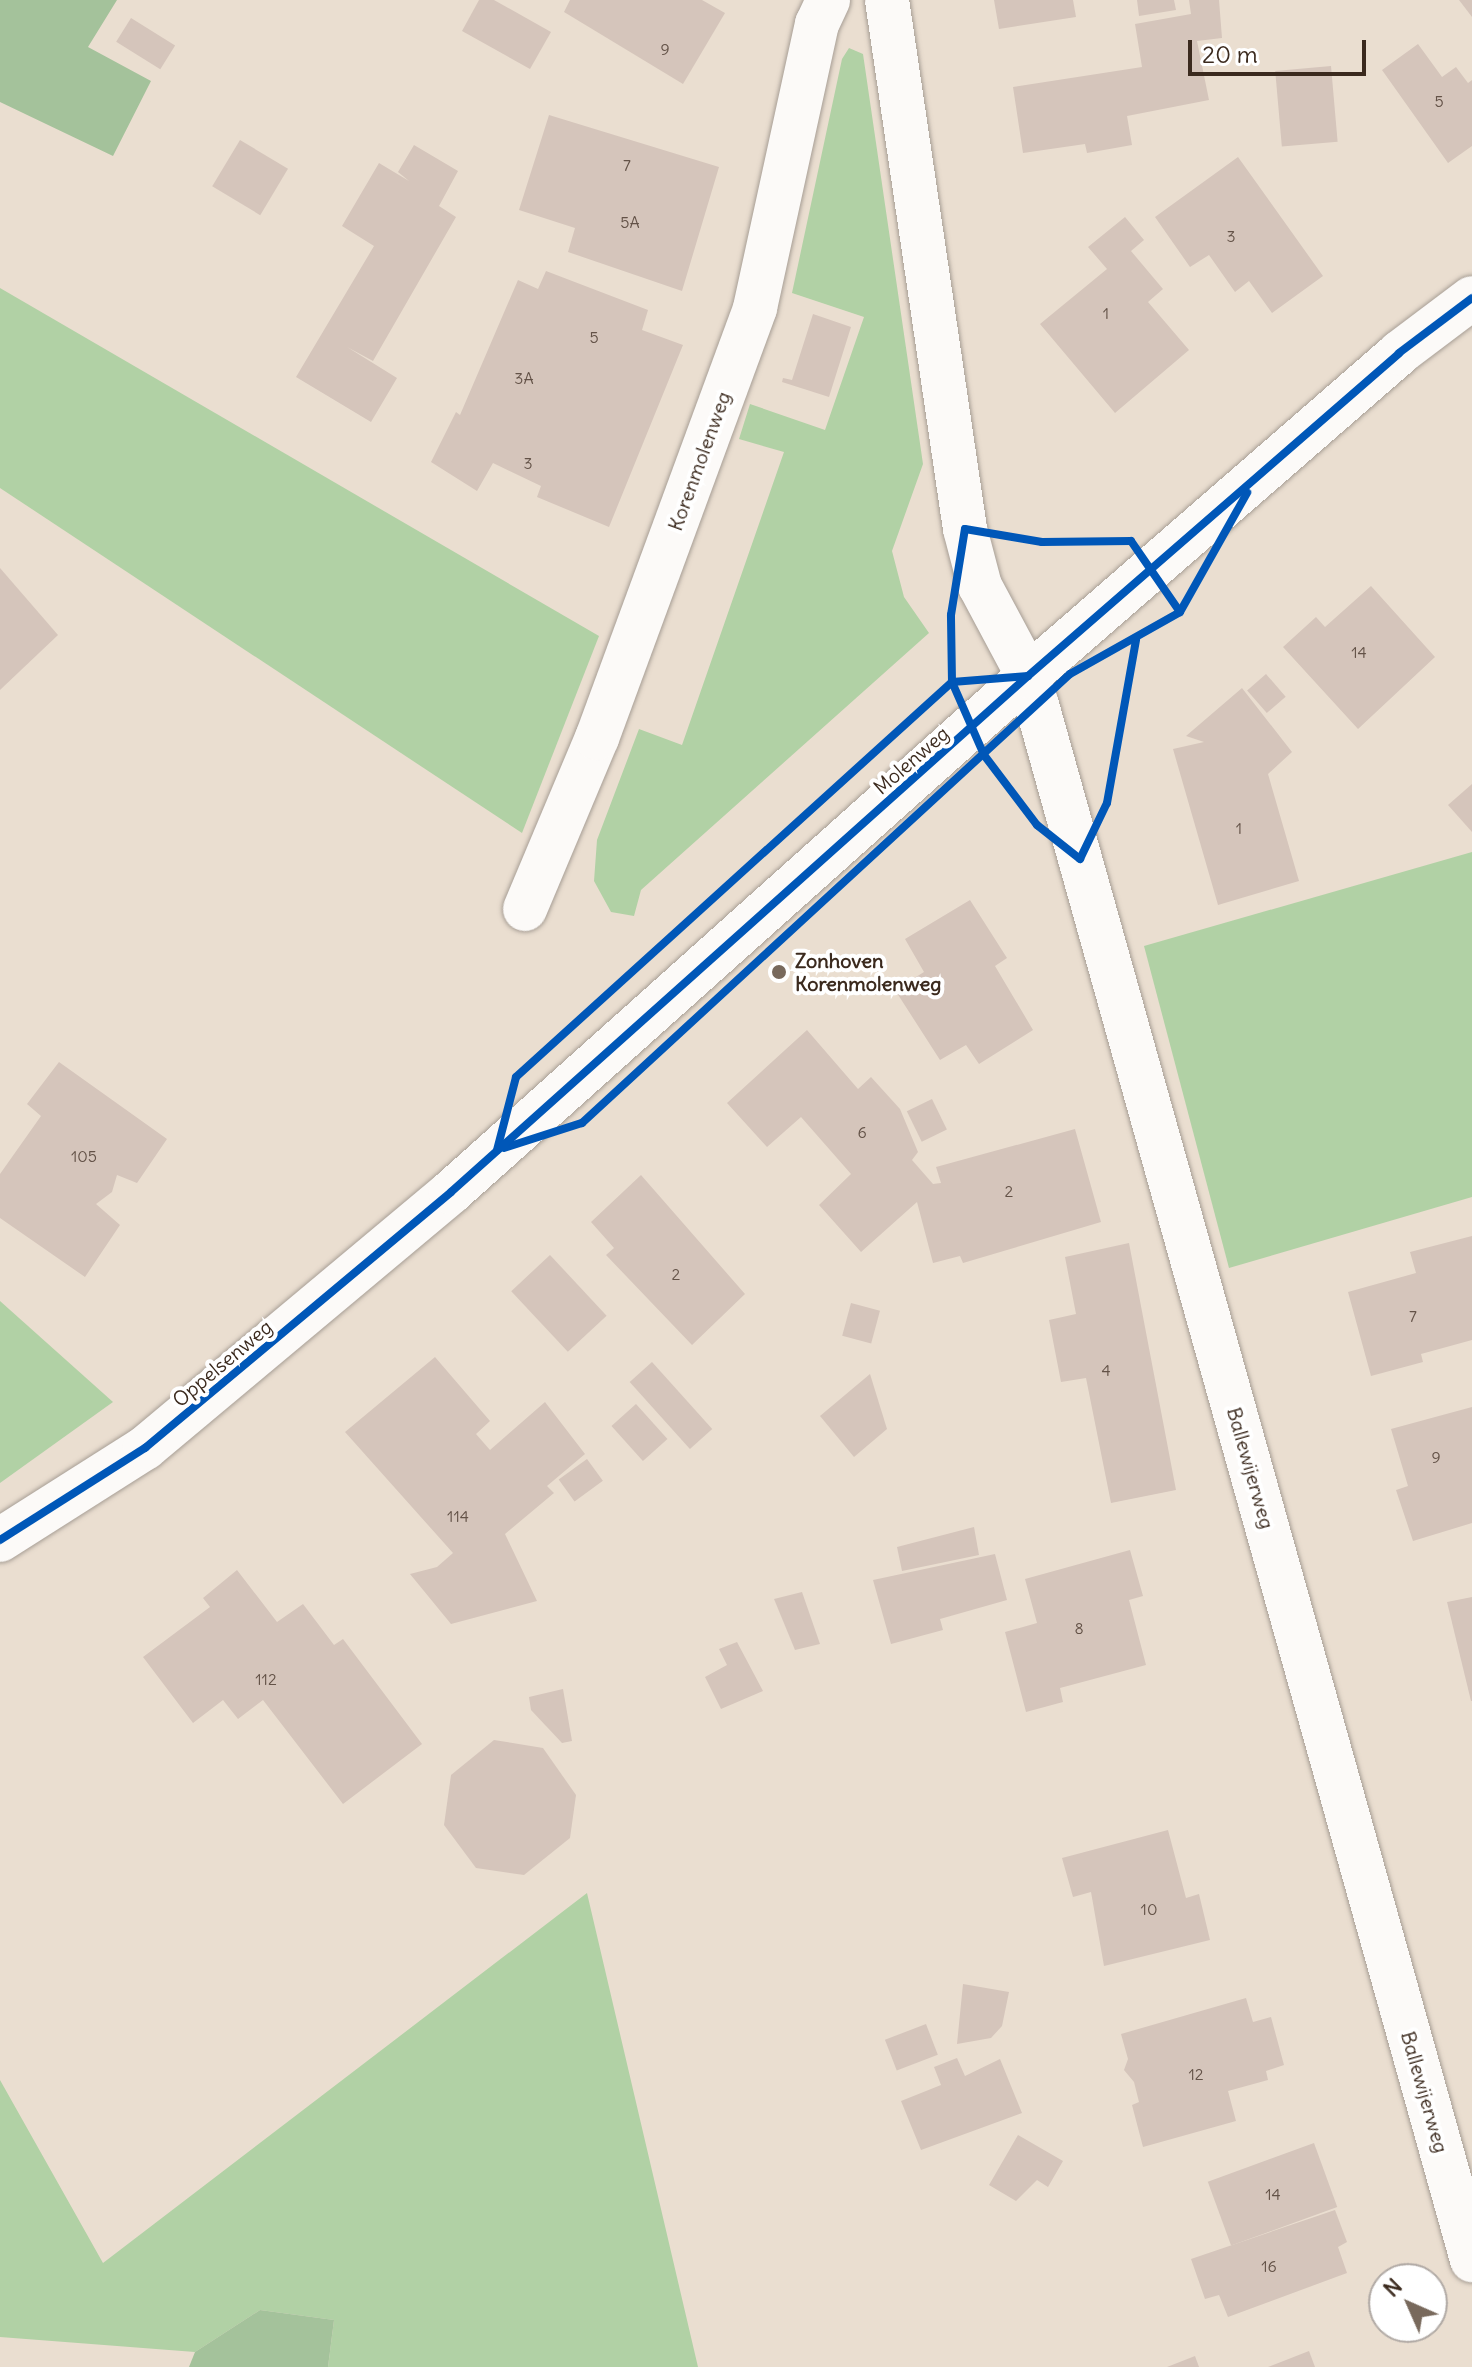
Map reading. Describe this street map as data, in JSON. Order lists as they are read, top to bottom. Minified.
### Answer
{"streets":{"street":["Korenmolenweg","Molenweg","Oppelsenweg","Ballewijerweg"]},"crossings":[["Molenweg","Oppelsenweg"],["Molenweg","Ballewijerweg"]],"places":["Zonhoven Korenmolenweg"],"house_numbers":["9","5","7","5A","3","1","5","3A","3","14","1","6","105","2","2","7","4","9","114","8","112","10","12","14","16"],"scale_bar":"20 m","north":"top left"}
